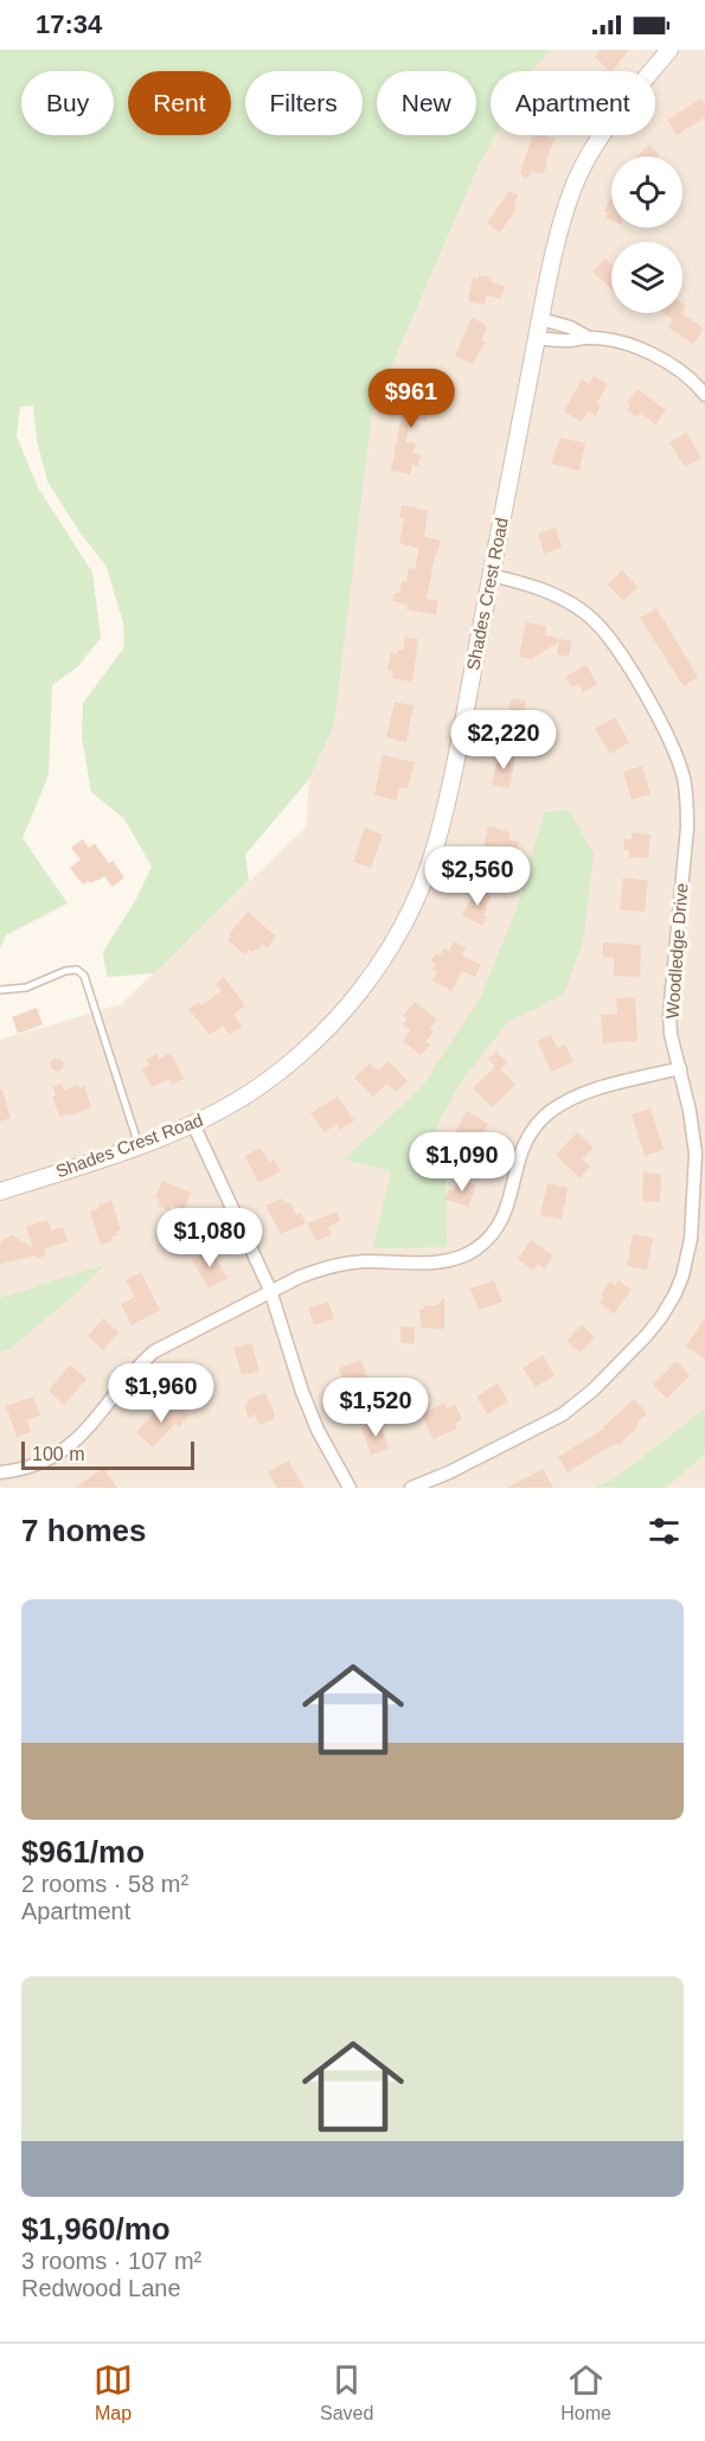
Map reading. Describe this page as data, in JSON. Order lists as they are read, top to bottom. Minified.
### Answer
{"streets":{"street":["Shades Crest Road","Woodledge Drive"]},"crossings":[["Shades Crest Road","Woodledge Drive"]],"scale_bar":"100 m","page":{"status":"17:34","chip":["Buy","Rent","Filters","New","Apartment"],"price":["$961","$2,220","$2,560","$1,090","$1,080","$1,960","$1,520"],"scale":"100 m","heading":"7 homes","list":[{"name":"$961/mo","note":"2 rooms · 58 m² · Apartment"},{"name":"$1,960/mo","note":"3 rooms · 107 m² · Redwood Lane"}],"tabs":["Map","Saved","Home"]}}
